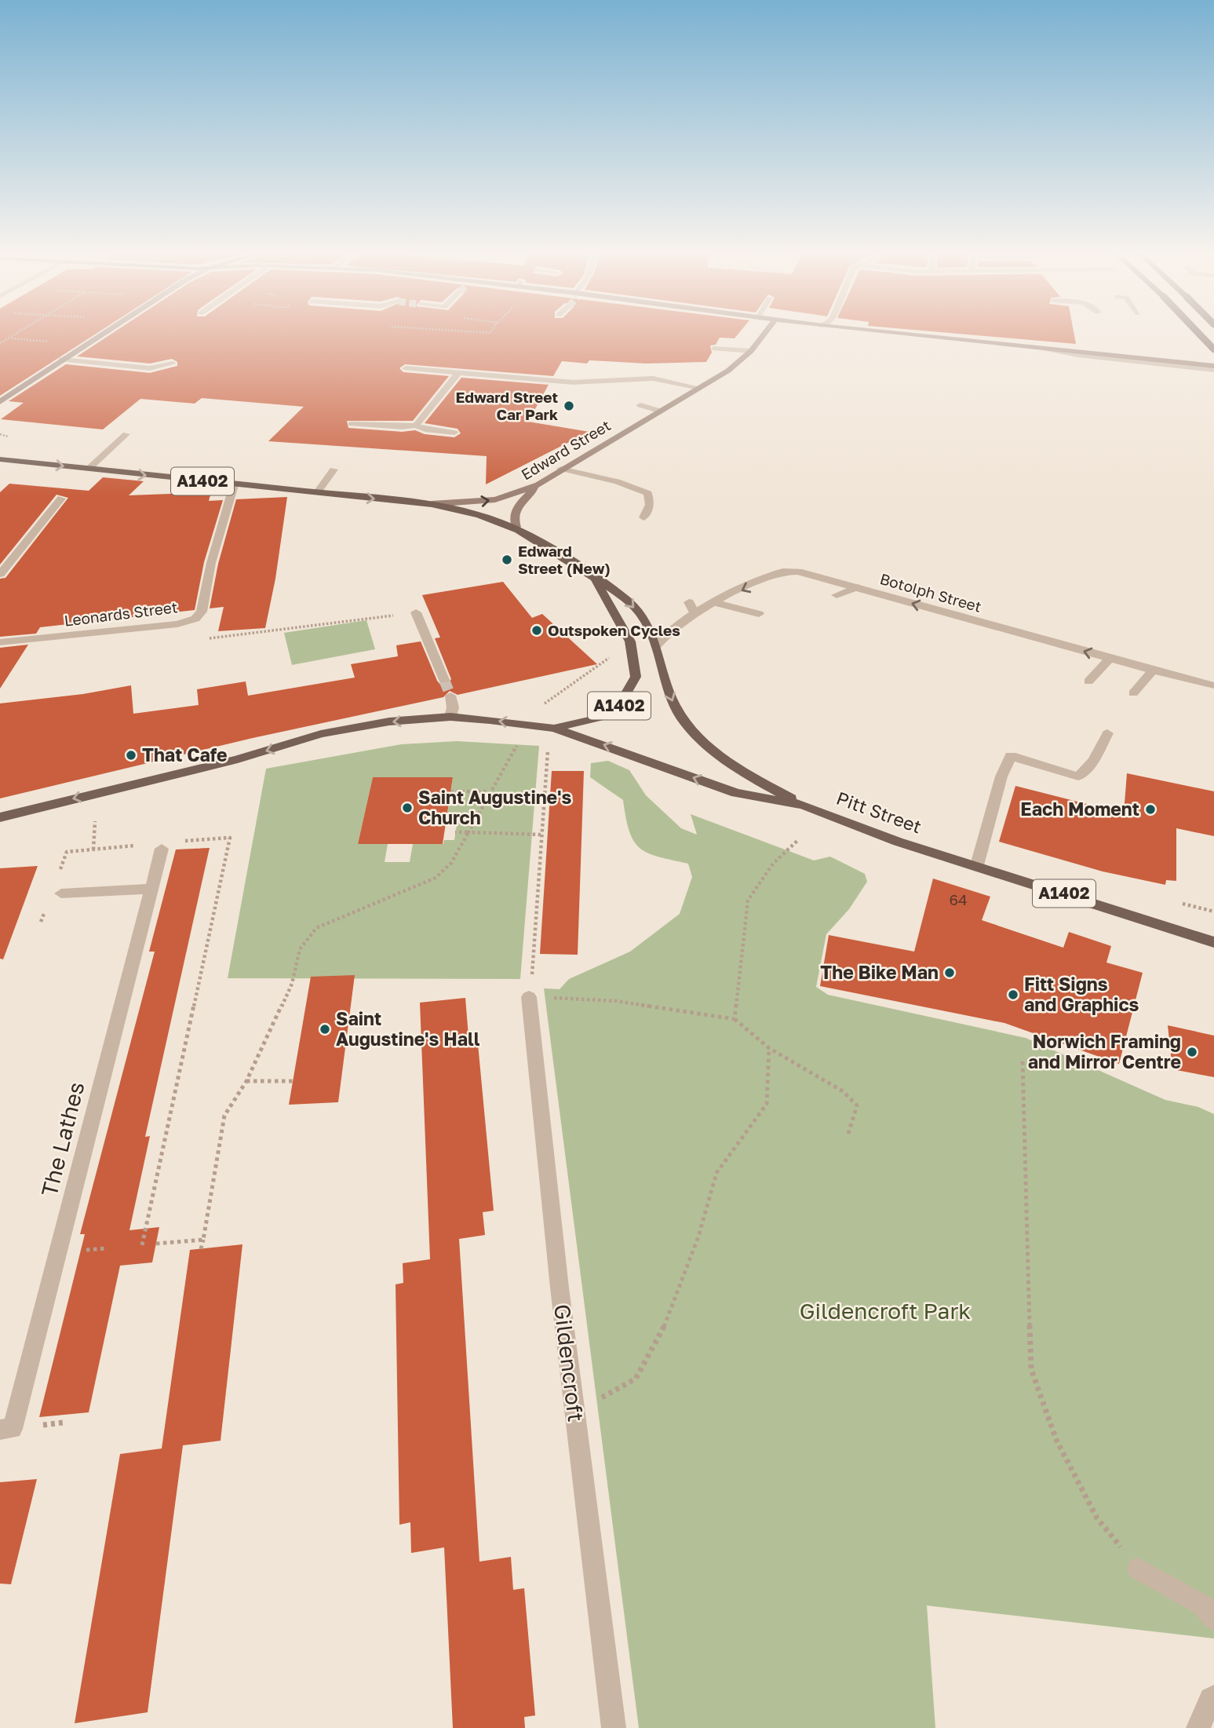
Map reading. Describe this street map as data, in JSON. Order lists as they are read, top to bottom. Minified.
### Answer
{"streets":{"main road":["Edward Street","A1402","Pitt Street"],"street":["Botolph Street","Leonards Street","The Lathes","Gildencroft"]},"crossings":[["Edward Street","A1402"],["Edward Street","Leonards Street"],["A1402","Botolph Street"],["A1402","Pitt Street"]],"one_way":["Botolph Street","Pitt Street"],"parks":["Gildencroft Park"],"places":["Edward Street Car Park","Edward Street (New)","Outspoken Cycles","That Cafe","Saint Augustine's Church","Each Moment","The Bike Man","Fitt Signs and Graphics","Saint Augustine's Hall","Norwich Framing and Mirror Centre"],"house_numbers":["64"]}
